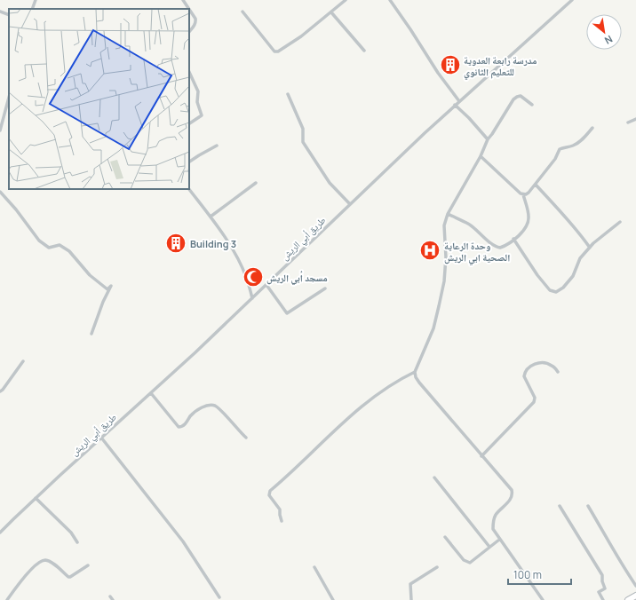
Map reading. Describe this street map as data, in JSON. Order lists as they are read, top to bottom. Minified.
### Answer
{"streets":{"street":["طريق أبي الريش"]},"places":{"building":["مدرسة رابعة العدوية للتعليم الثانوي","Building 3"],"hospital":["وحدة الرعاية الصحية ابي الريش"],"mosque":["مسجد أبي الريش"]},"scale_bar":"100 m","north":"bottom right"}
